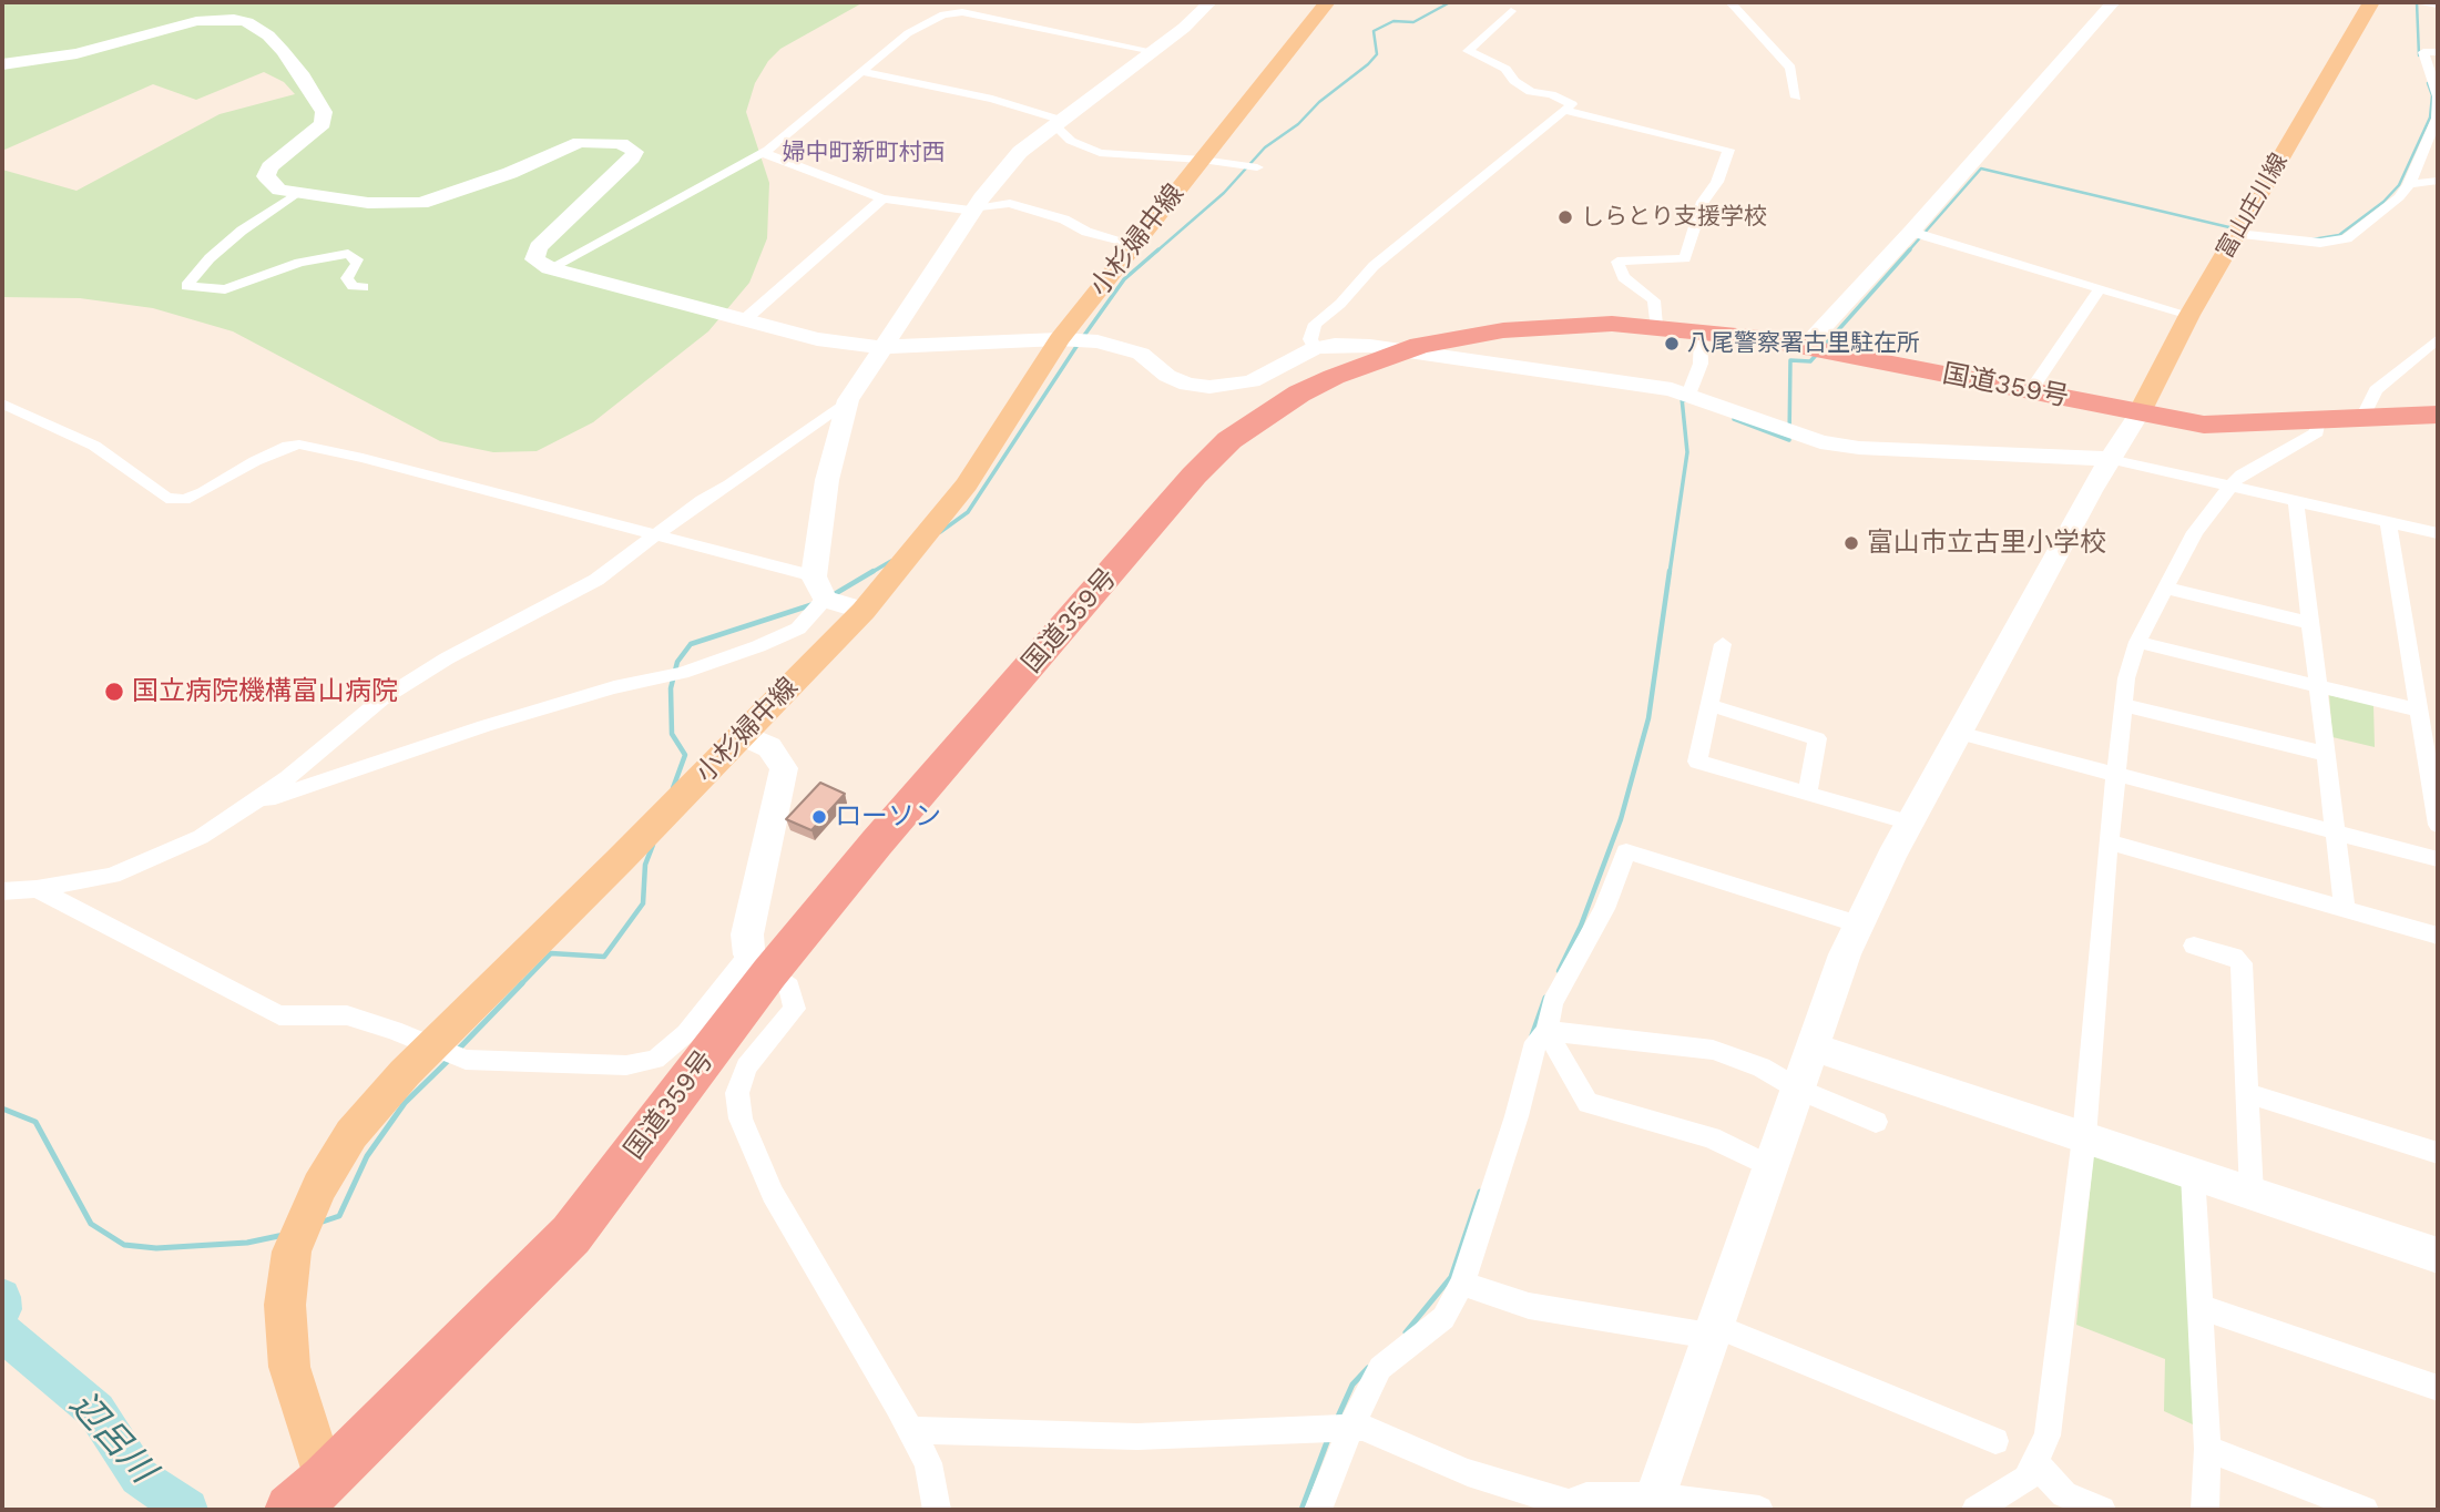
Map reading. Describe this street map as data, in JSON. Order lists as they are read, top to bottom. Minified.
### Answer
{"streets":{"highway":["国道359号"],"main road":["富山庄川線","小杉婦中線"]},"crossings":[["富山庄川線","国道359号"],["小杉婦中線","国道359号"]],"districts":["婦中町新町村西"],"water":["辺呂川"],"places":["しらとり支援学校","八尾警察署古里駐在所","富山市立古里小学校","国立病院機構富山病院","ローソン"]}
